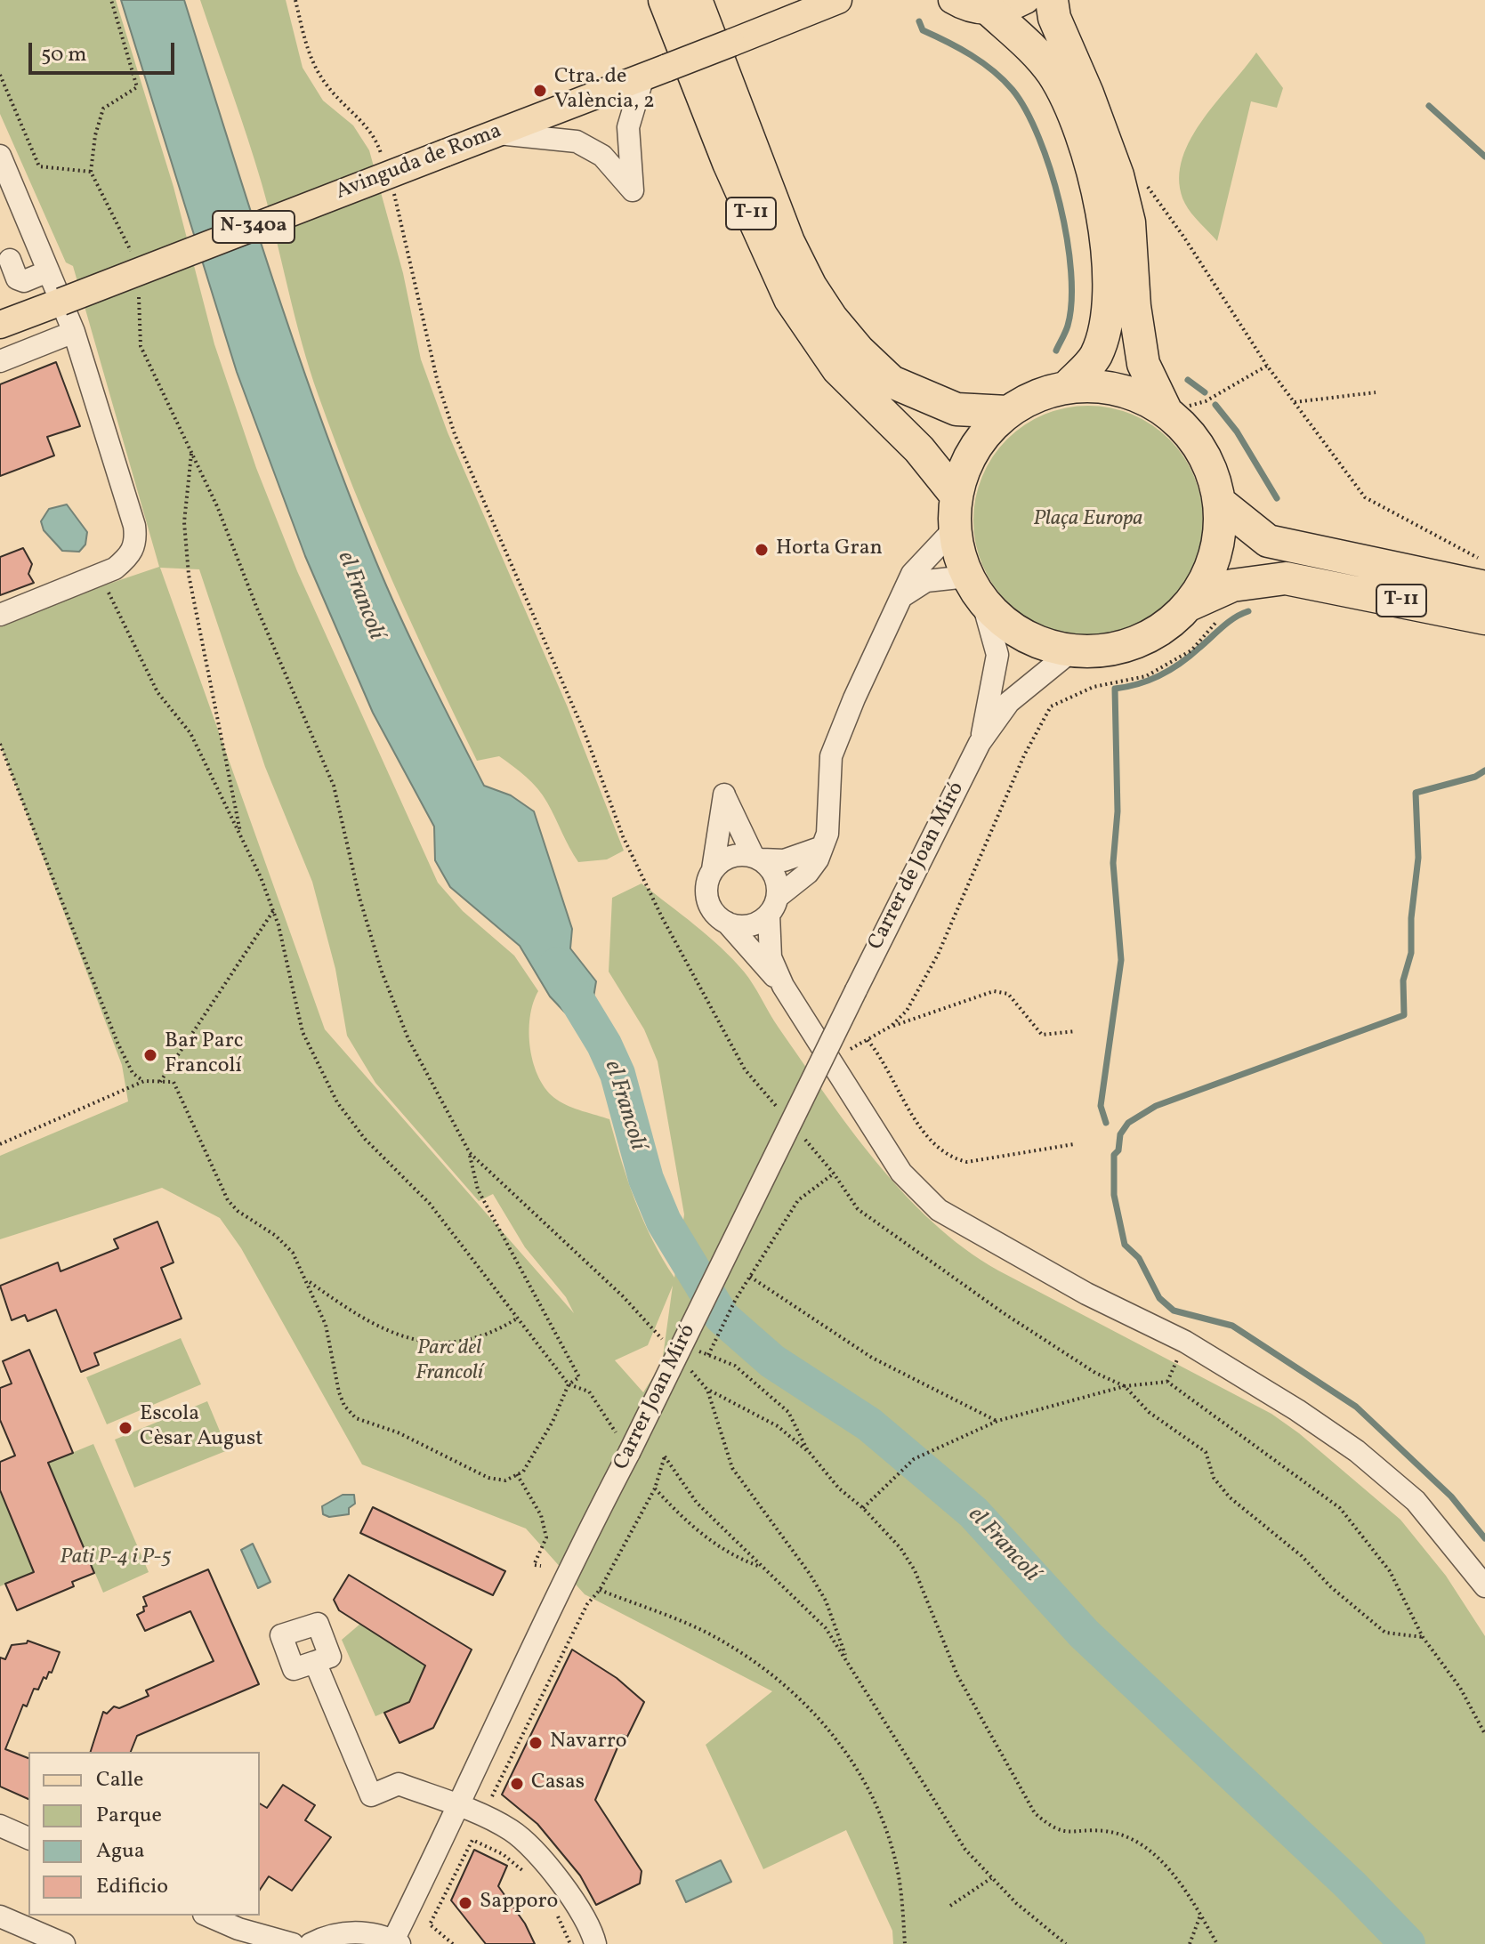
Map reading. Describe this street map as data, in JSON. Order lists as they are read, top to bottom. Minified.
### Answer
{"streets":{"highway":["T-11"],"main road":["Avinguda de Roma","N-340a"],"street":["Carrer de Joan Miró","Carrer Joan Miró"]},"crossings":[["T-11","Carrer de Joan Miró"],["Carrer de Joan Miró","Carrer Joan Miró"]],"water":["el Francolí"],"parks":["Plaça Europa","Parc del Francolí","Pati P-4 i P-5"],"places":["Ctra. de València, 2","Horta Gran","Bar Parc Francolí","Escola Cèsar August","Navarro","Casas","Sapporo"],"legend":["Calle","Parque","Agua","Edificio"],"scale_bar":"50 m"}
